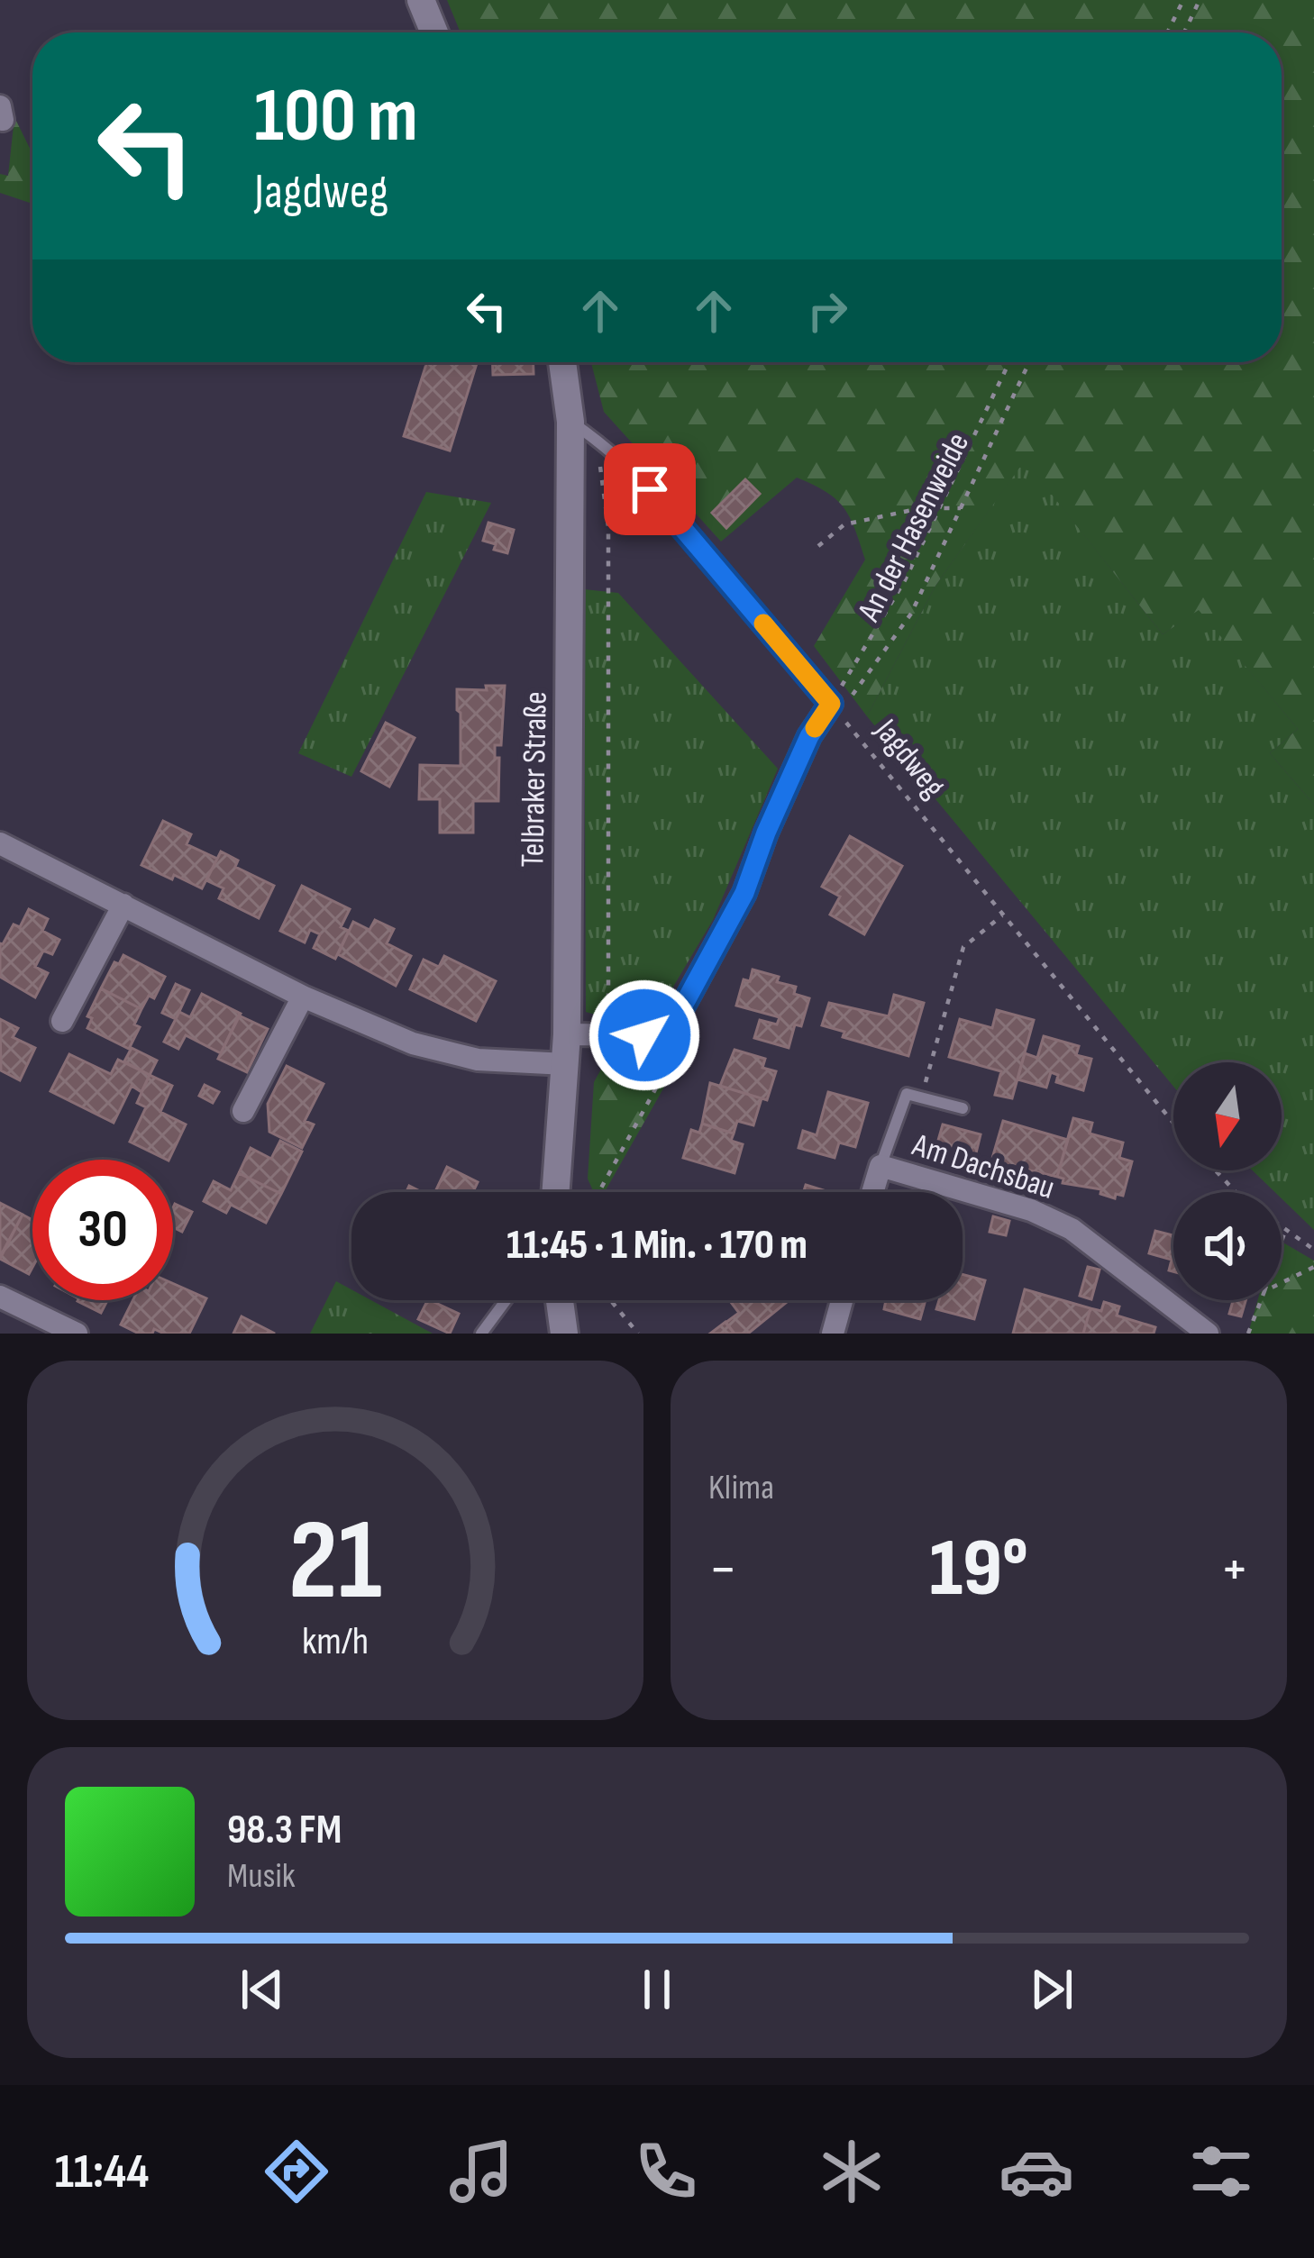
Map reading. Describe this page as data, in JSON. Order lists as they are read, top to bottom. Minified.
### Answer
{"streets":{"street":["Telbraker Straße","Am Dachsbau"],"path":["An der Hasenweide","Jagdweg"]},"crossings":[["An der Hasenweide","Jagdweg"]],"north":"bottom","page":{"turn":["100 m","Jagdweg"],"limit":"30","trip":"11:45 · 1 Min. · 170 m","tile":"Klima","heat":["−","19°","+"],"song":["98.3 FM","Musik"],"tabs":"11:44","gauge":["21","km/h"]}}
